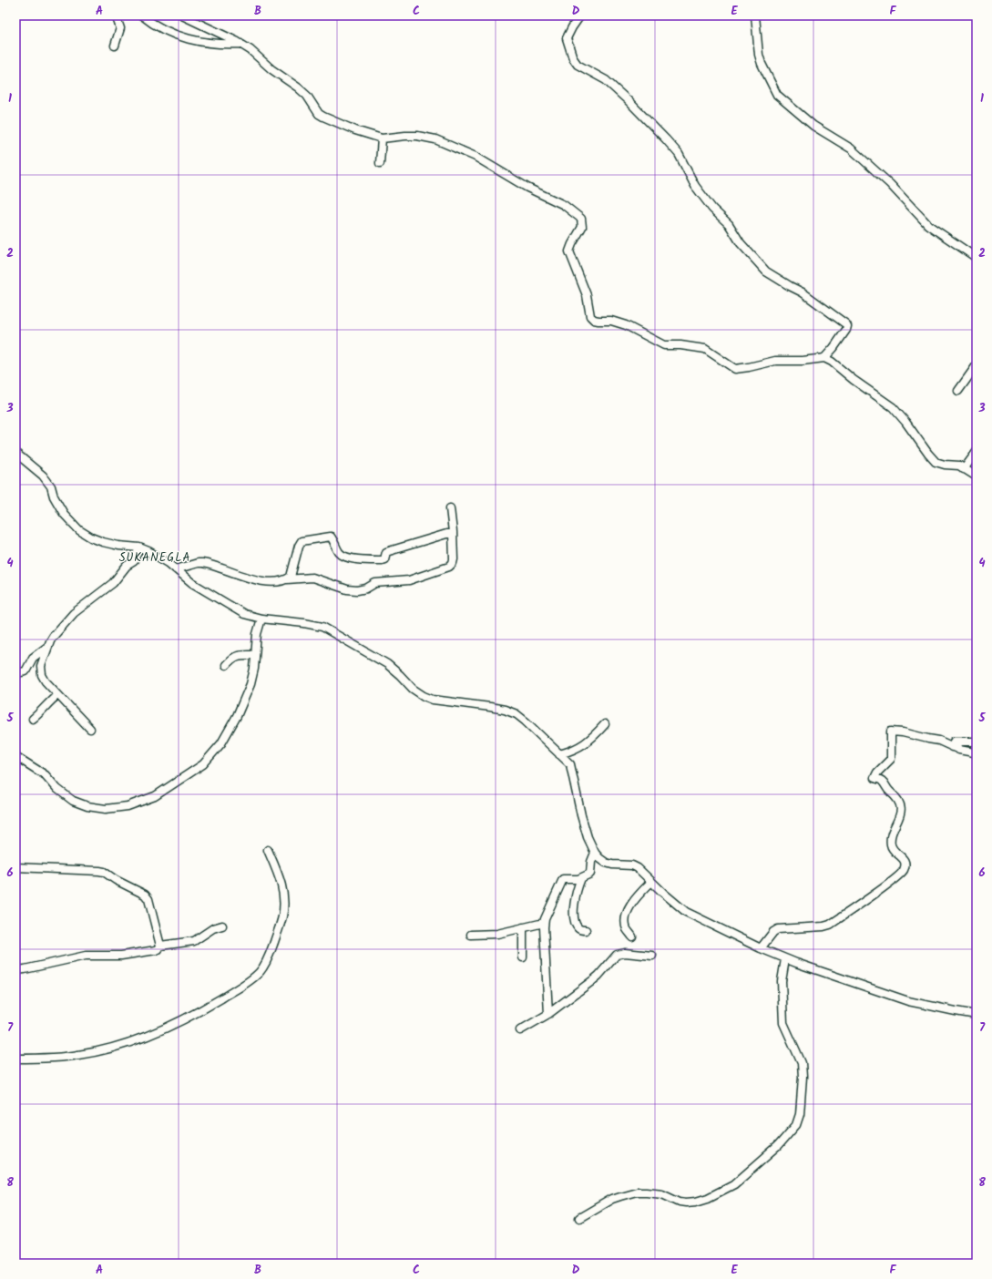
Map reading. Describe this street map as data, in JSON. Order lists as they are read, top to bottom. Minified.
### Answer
{"districts":["SUKANEGLA"],"grid":{"columns":["A","B","C","D","E","F"],"rows":["1","2","3","4","5","6","7","8"]}}
